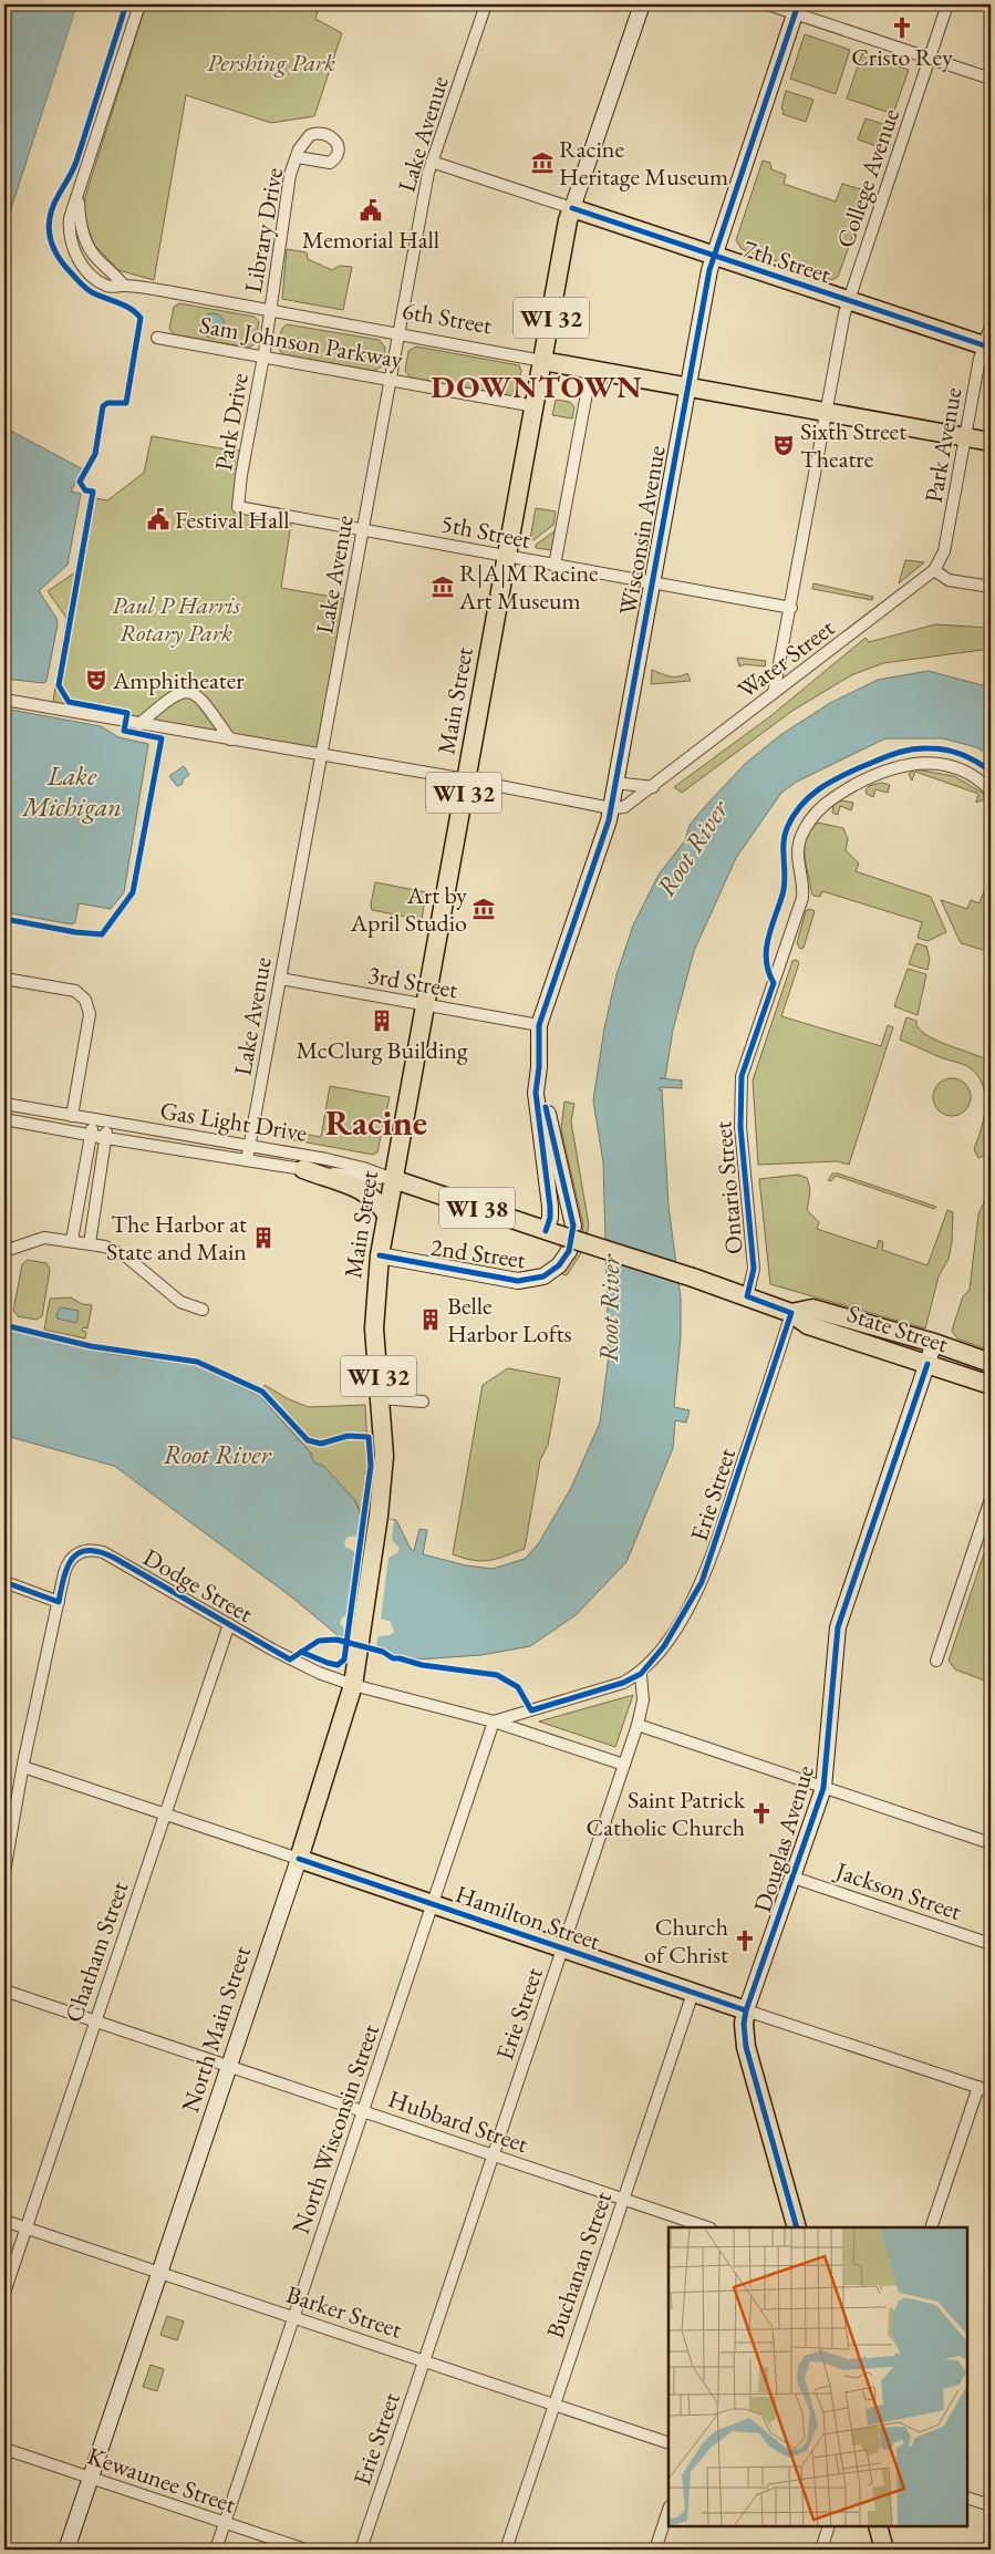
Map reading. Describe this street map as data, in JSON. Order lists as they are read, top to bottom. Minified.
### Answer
{"streets":{"main road":["7th Street","6th Street","WI 32","Main Street","WI 38","State Street","Douglas Avenue","Hamilton Street","North Main Street"],"street":["Lake Avenue","College Avenue","Library Drive","Sam Johnson Parkway","Park Drive","Park Avenue","Wisconsin Avenue","5th Street","Water Street","3rd Street","Gas Light Drive","Ontario Street","2nd Street","Erie Street","Dodge Street","Jackson Street","Chatham Street","Hubbard Street","North Wisconsin Street","Buchanan Street","Barker Street","Kewaunee Street"]},"crossings":[["Lake Avenue","7th Street"],["Lake Avenue","6th Street"],["Lake Avenue","Sam Johnson Parkway"],["Lake Avenue","5th Street"],["Lake Avenue","3rd Street"],["Lake Avenue","Gas Light Drive"],["College Avenue","7th Street"],["College Avenue","6th Street"],["College Avenue","5th Street"],["College Avenue","Water Street"],["Library Drive","6th Street"],["Library Drive","Park Drive"],["7th Street","Park Avenue"],["7th Street","Wisconsin Avenue"],["7th Street","Main Street"],["6th Street","Park Drive"],["6th Street","Park Avenue"],["6th Street","Wisconsin Avenue"],["6th Street","Main Street"],["Sam Johnson Parkway","Park Drive"],["Sam Johnson Parkway","Main Street"],["Park Drive","5th Street"],["Park Avenue","Water Street"],["Wisconsin Avenue","5th Street"],["Wisconsin Avenue","Water Street"],["Wisconsin Avenue","3rd Street"],["Wisconsin Avenue","2nd Street"],["Wisconsin Avenue","State Street"],["5th Street","Main Street"],["Main Street","3rd Street"],["Main Street","Gas Light Drive"],["Main Street","2nd Street"],["Main Street","State Street"],["Main Street","North Main Street"],["Gas Light Drive","State Street"],["Ontario Street","State Street"],["State Street","Erie Street"],["State Street","Douglas Avenue"],["Erie Street","Dodge Street"],["Erie Street","Hamilton Street"],["Erie Street","Hubbard Street"],["Erie Street","Barker Street"],["Dodge Street","Chatham Street"],["Dodge Street","North Main Street"],["Dodge Street","North Wisconsin Street"],["Douglas Avenue","Jackson Street"],["Douglas Avenue","Hamilton Street"],["Hamilton Street","Chatham Street"],["Hamilton Street","North Main Street"],["Hamilton Street","North Wisconsin Street"],["Hamilton Street","Buchanan Street"],["Chatham Street","Hubbard Street"],["Chatham Street","Barker Street"],["North Main Street","Hubbard Street"],["North Main Street","Barker Street"],["North Main Street","Kewaunee Street"],["Hubbard Street","North Wisconsin Street"],["Hubbard Street","Buchanan Street"],["North Wisconsin Street","Barker Street"],["North Wisconsin Street","Kewaunee Street"],["Buchanan Street","Barker Street"]],"districts":["DOWNTOWN","Racine"],"water":["Lake Michigan","Root River"],"parks":["Pershing Park","Paul P Harris Rotary Park"],"places":{"church":["Cristo Rey","Saint Patrick Catholic Church","Church of Christ"],"museum":["Racine Heritage Museum","R|A|M Racine Art Museum","Art by April Studio"],"public building":["Memorial Hall","Festival Hall"],"theatre":["Sixth Street Theatre","Amphitheater"],"building":["McClurg Building","The Harbor at State and Main","Belle Harbor Lofts"]}}
